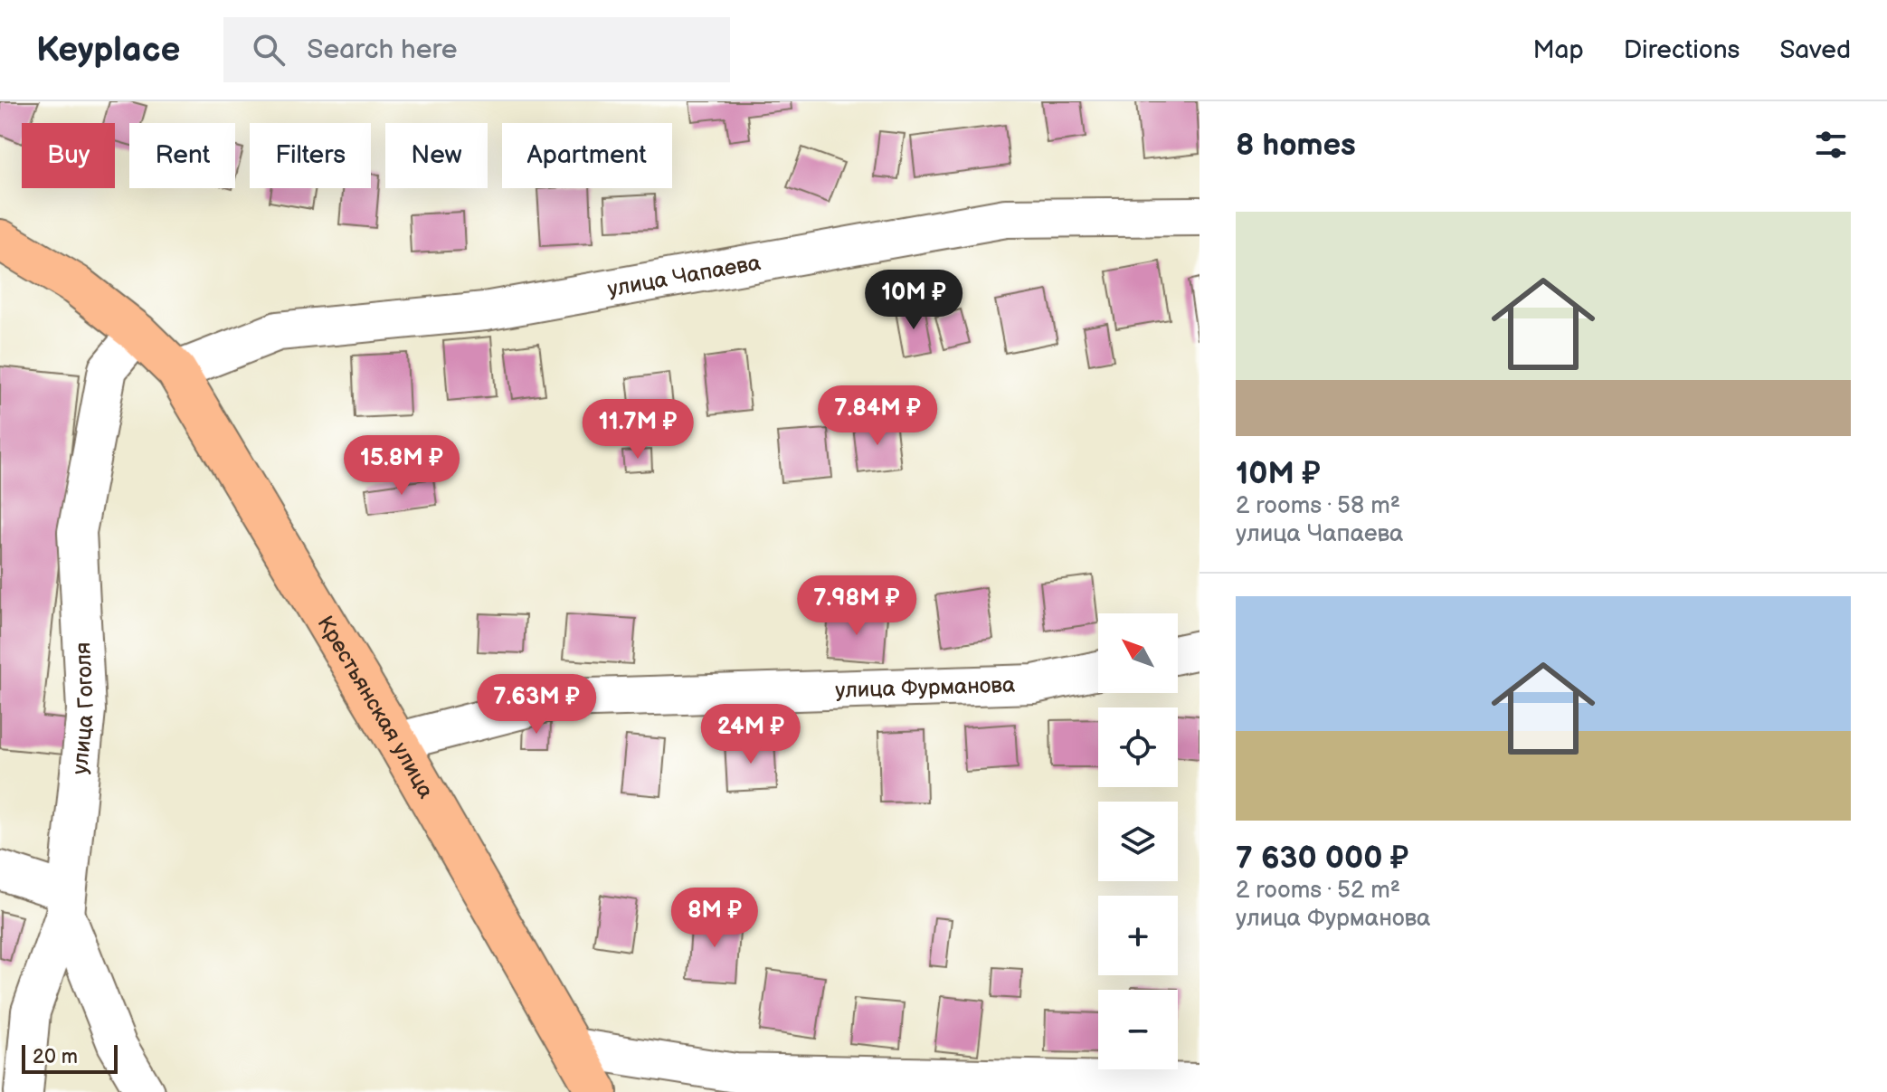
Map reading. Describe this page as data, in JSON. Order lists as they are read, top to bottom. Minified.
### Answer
{"streets":{"main road":["Крестьянская улица"],"street":["улица Чапаева","улица Фурманова","улица Гоголя"]},"crossings":[["улица Чапаева","Крестьянская улица"],["улица Фурманова","Крестьянская улица"],["Крестьянская улица","улица Гоголя"]],"scale_bar":"20 m","north":"top left","page":{"header":"Keyplace","search":"Search here","nav":["Map","Directions","Saved"],"heading":"8 homes","chip":["Buy","Rent","Filters","New","Apartment"],"list":[{"name":"10M ₽","note":"2 rooms · 58 m² · улица Чапаева"},{"name":"7 630 000 ₽","note":"2 rooms · 52 m² · улица Фурманова"}],"price":["10M ₽","7.84M ₽","11.7M ₽","15.8M ₽","7.98M ₽","7.63M ₽","24M ₽","8M ₽"],"map_buttons":["+","−"],"scale":"20 m"}}
